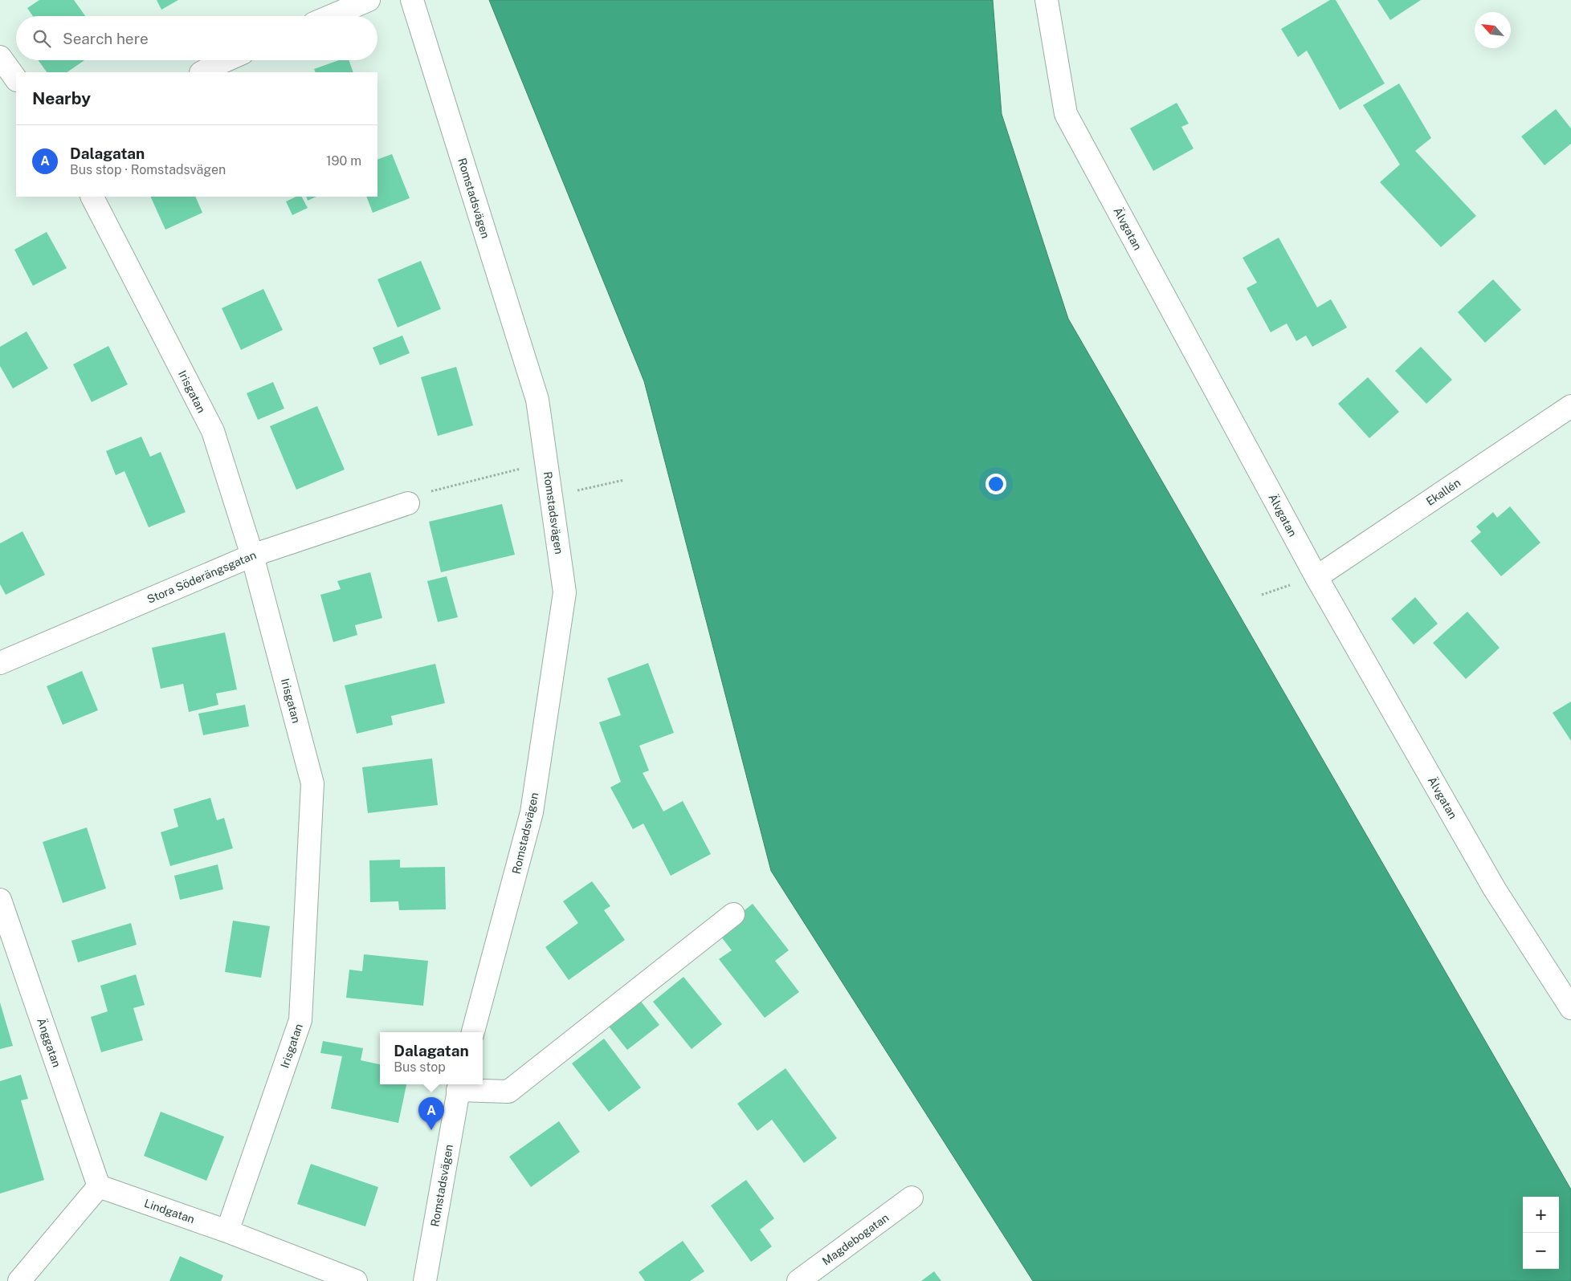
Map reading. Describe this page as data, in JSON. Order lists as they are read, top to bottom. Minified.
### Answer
{"streets":{"street":["Romstadsvägen","Älvgatan","Irisgatan","Ekallén","Stora Söderängsgatan","Änggatan","Lindgatan","Magdebogatan"]},"crossings":[["Älvgatan","Ekallén"],["Irisgatan","Stora Söderängsgatan"],["Irisgatan","Lindgatan"],["Änggatan","Lindgatan"]],"north":"top left","page":{"search":"Search here","heading":"Nearby","list":[{"mark":"A","name":"Dalagatan","note":"Bus stop · Romstadsvägen","value":"190 m"}],"popup":["Dalagatan","Bus stop"],"pins":"A","map_buttons":["+","−"]}}
